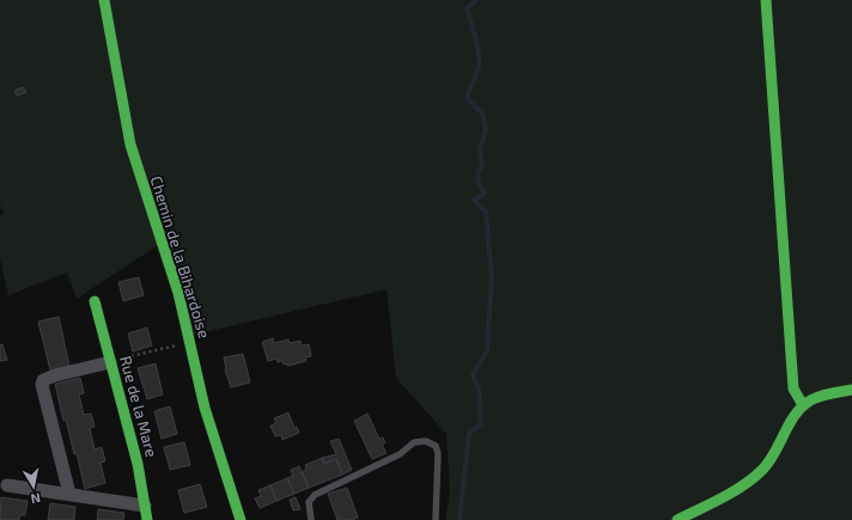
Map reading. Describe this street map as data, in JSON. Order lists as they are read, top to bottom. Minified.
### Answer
{"streets":{"street":["Chemin de la Bihardoise","Rue de la Mare"]},"north":"bottom"}
